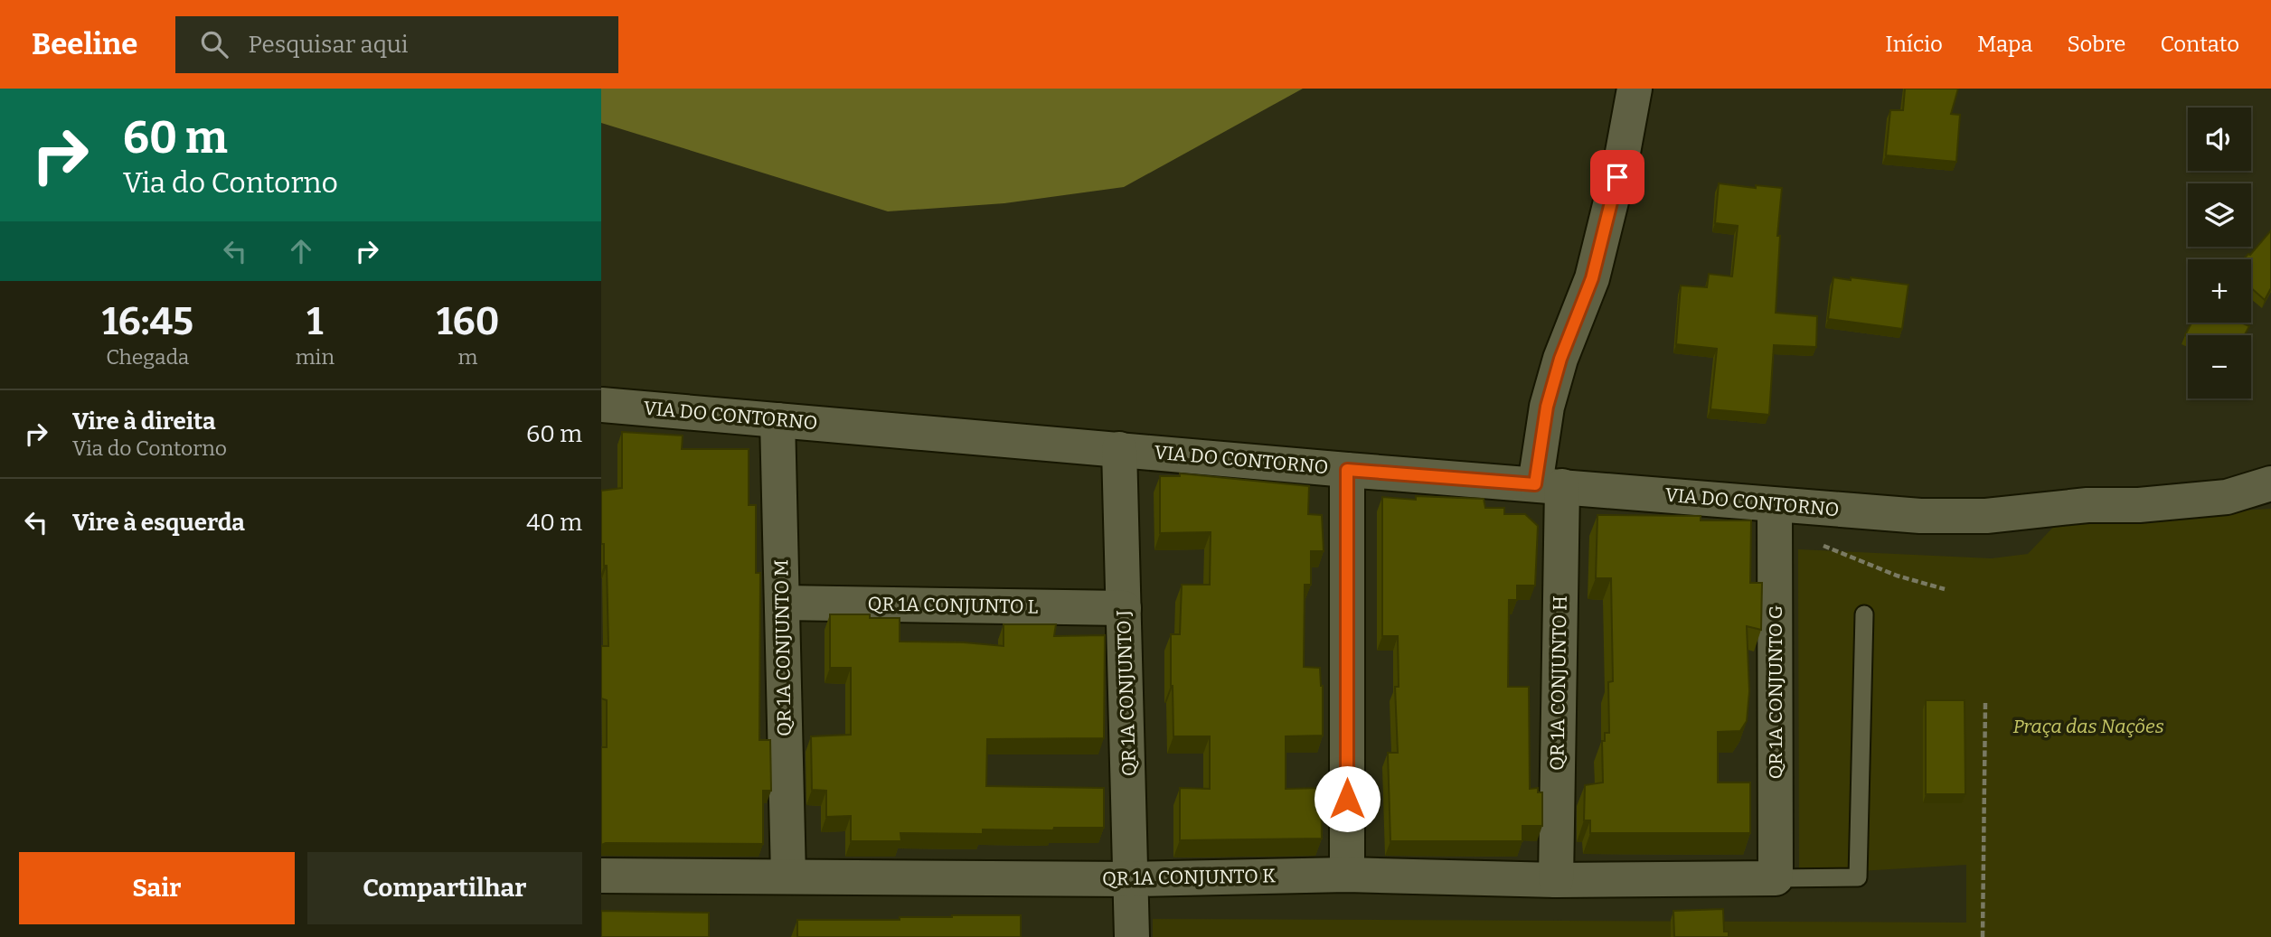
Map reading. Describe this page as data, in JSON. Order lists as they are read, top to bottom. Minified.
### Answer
{"streets":{"street":["VIA DO CONTORNO","QR 1A CONJUNTO L","QR 1A CONJUNTO M","QR 1A CONJUNTO H","QR 1A CONJUNTO G","QR 1A CONJUNTO J","QR 1A CONJUNTO K"]},"crossings":[["VIA DO CONTORNO","QR 1A CONJUNTO M"],["VIA DO CONTORNO","QR 1A CONJUNTO H"],["VIA DO CONTORNO","QR 1A CONJUNTO G"],["VIA DO CONTORNO","QR 1A CONJUNTO J"],["QR 1A CONJUNTO L","QR 1A CONJUNTO M"],["QR 1A CONJUNTO L","QR 1A CONJUNTO J"],["QR 1A CONJUNTO M","QR 1A CONJUNTO K"],["QR 1A CONJUNTO H","QR 1A CONJUNTO K"],["QR 1A CONJUNTO G","QR 1A CONJUNTO K"],["QR 1A CONJUNTO J","QR 1A CONJUNTO K"]],"parks":["Praça das Nações"],"page":{"header":"Beeline","search":"Pesquisar aqui","nav":["Início","Mapa","Sobre","Contato"],"turn":["60 m","Via do Contorno"],"map_buttons":["+","−"],"eta":["16:45","Chegada","1","min","160","m"],"list":[{"name":"Vire à direita","note":"Via do Contorno","value":"60 m"},{"name":"Vire à esquerda","value":"40 m"}],"buttons":["Sair","Compartilhar"]}}
